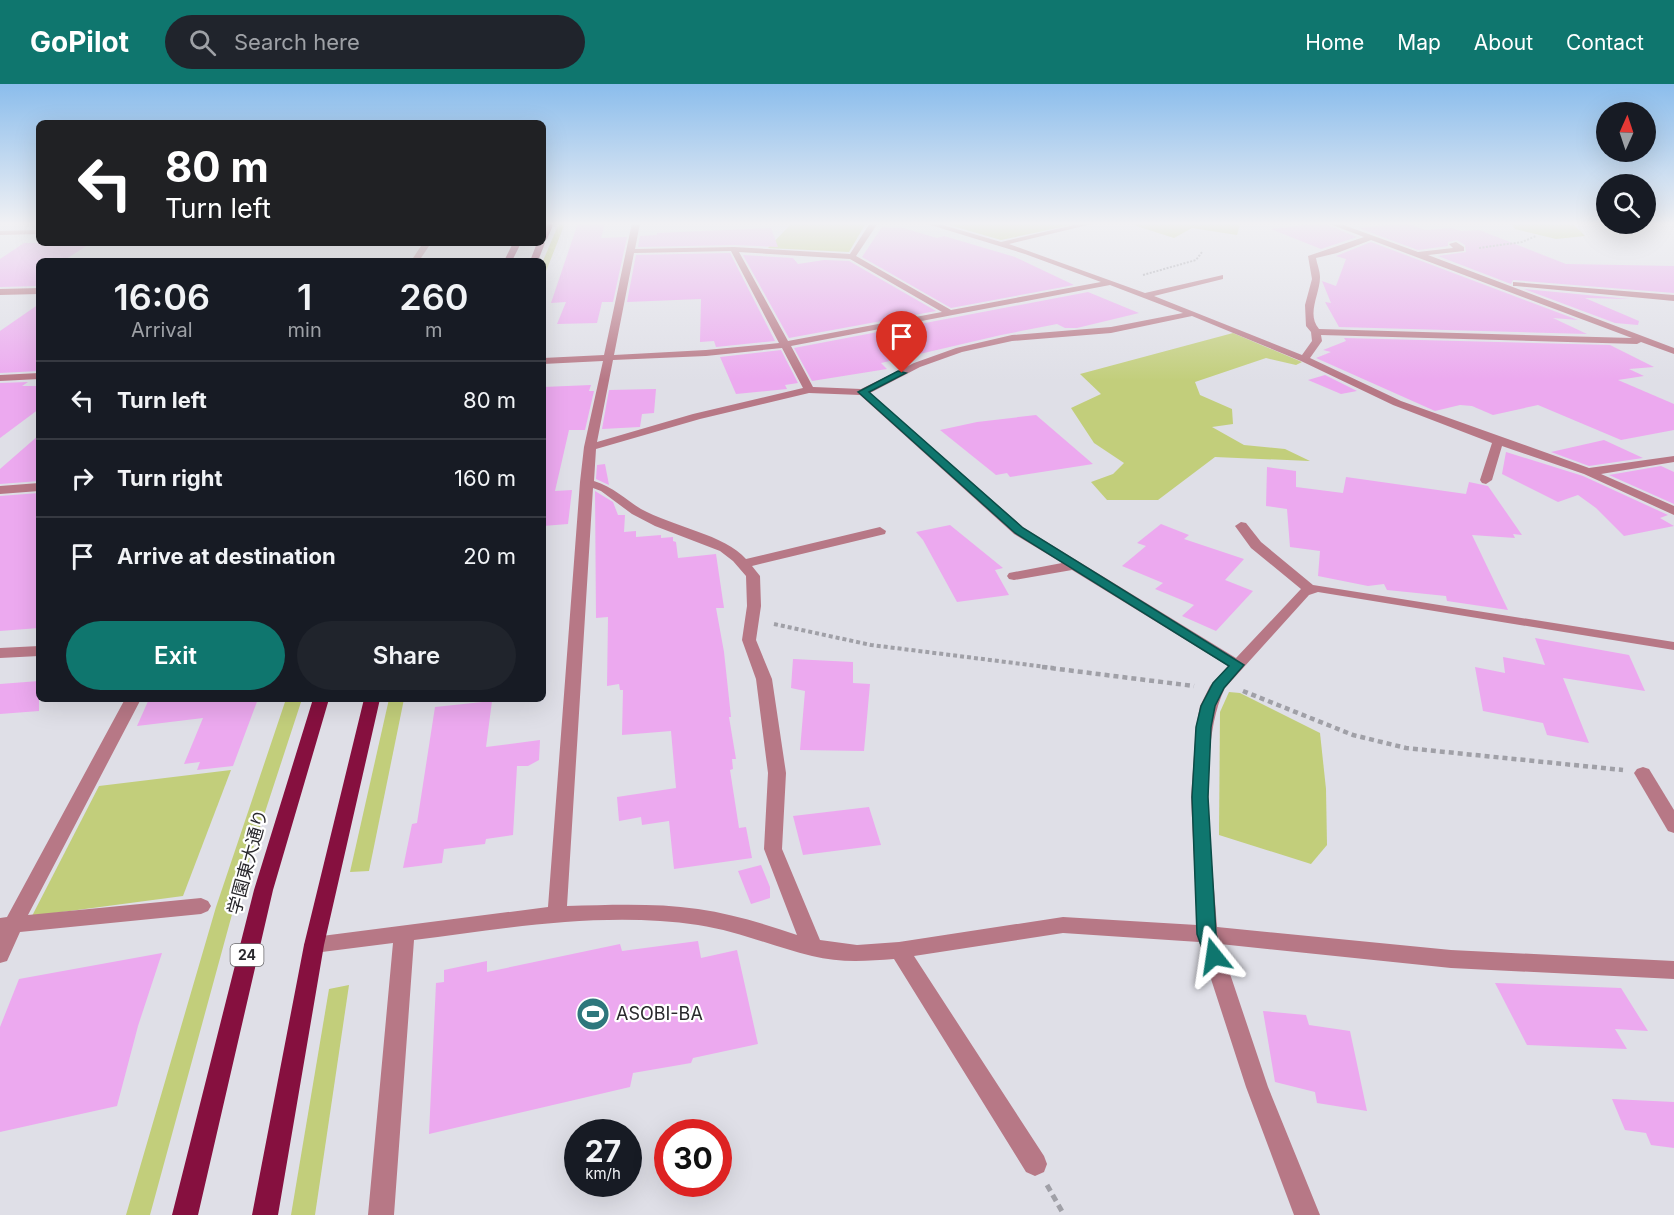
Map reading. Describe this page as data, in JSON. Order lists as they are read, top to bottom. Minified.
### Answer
{"streets":{"main road":["学園東大通り","24"]},"places":{"sports":["ASOBI-BA"]},"north":"top","page":{"header":"GoPilot","search":"Search here","nav":["Home","Map","About","Contact"],"turn":["80 m","Turn left"],"eta":["16:06","Arrival","1","min","260","m"],"list":[{"name":"Turn left","value":"80 m"},{"name":"Turn right","value":"160 m"},{"name":"Arrive at destination","value":"20 m"}],"buttons":["Exit","Share"],"speed":"27 km/h","limit":"30"}}
